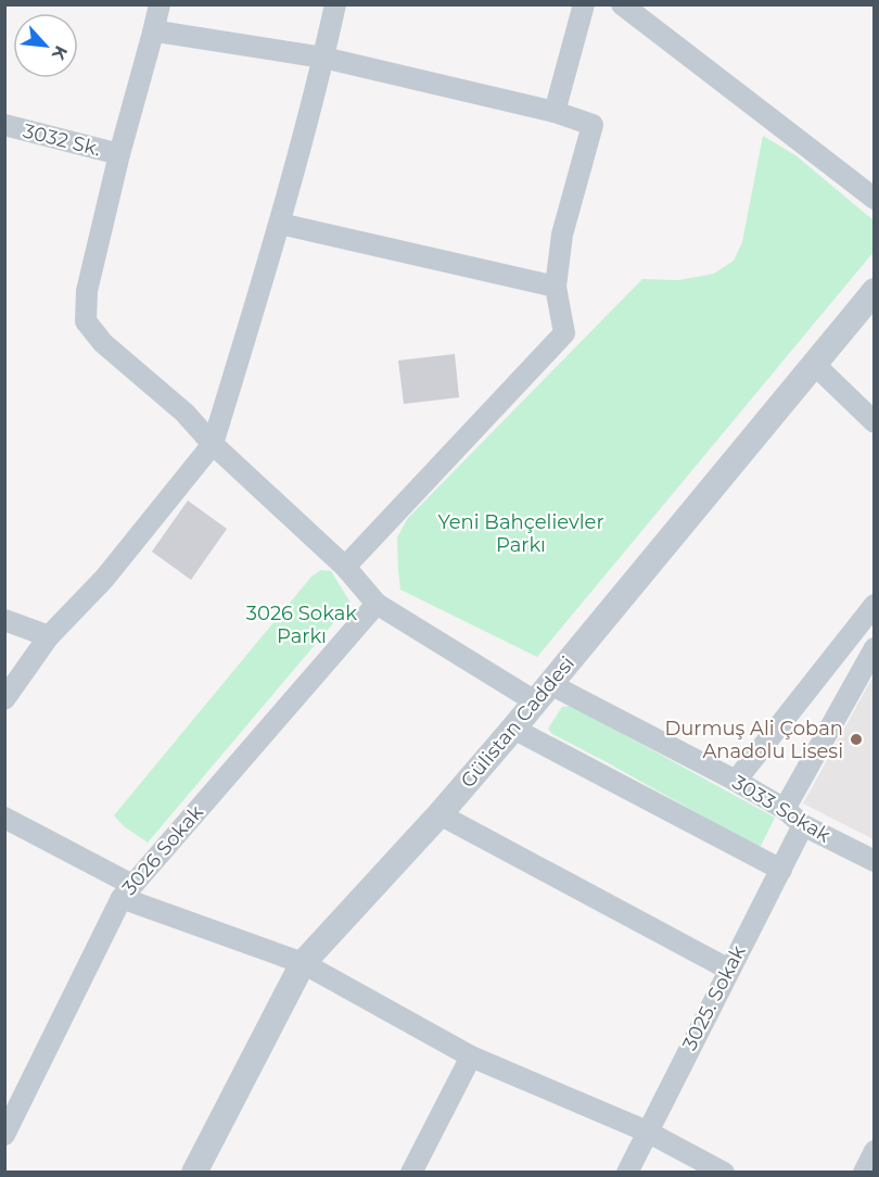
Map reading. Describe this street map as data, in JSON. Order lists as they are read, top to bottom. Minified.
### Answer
{"streets":{"street":["3032 Sk.","Gülistan Caddesi","3033 Sokak","3026 Sokak","3025. Sokak"]},"crossings":[["3032 Sk.","3033 Sokak"],["Gülistan Caddesi","3033 Sokak"],["3033 Sokak","3026 Sokak"],["3033 Sokak","3025. Sokak"]],"parks":["Yeni Bahçelievler Parkı","3026 Sokak Parkı"],"places":["Durmuş Ali Çoban Anadolu Lisesi"],"north":"bottom right"}
